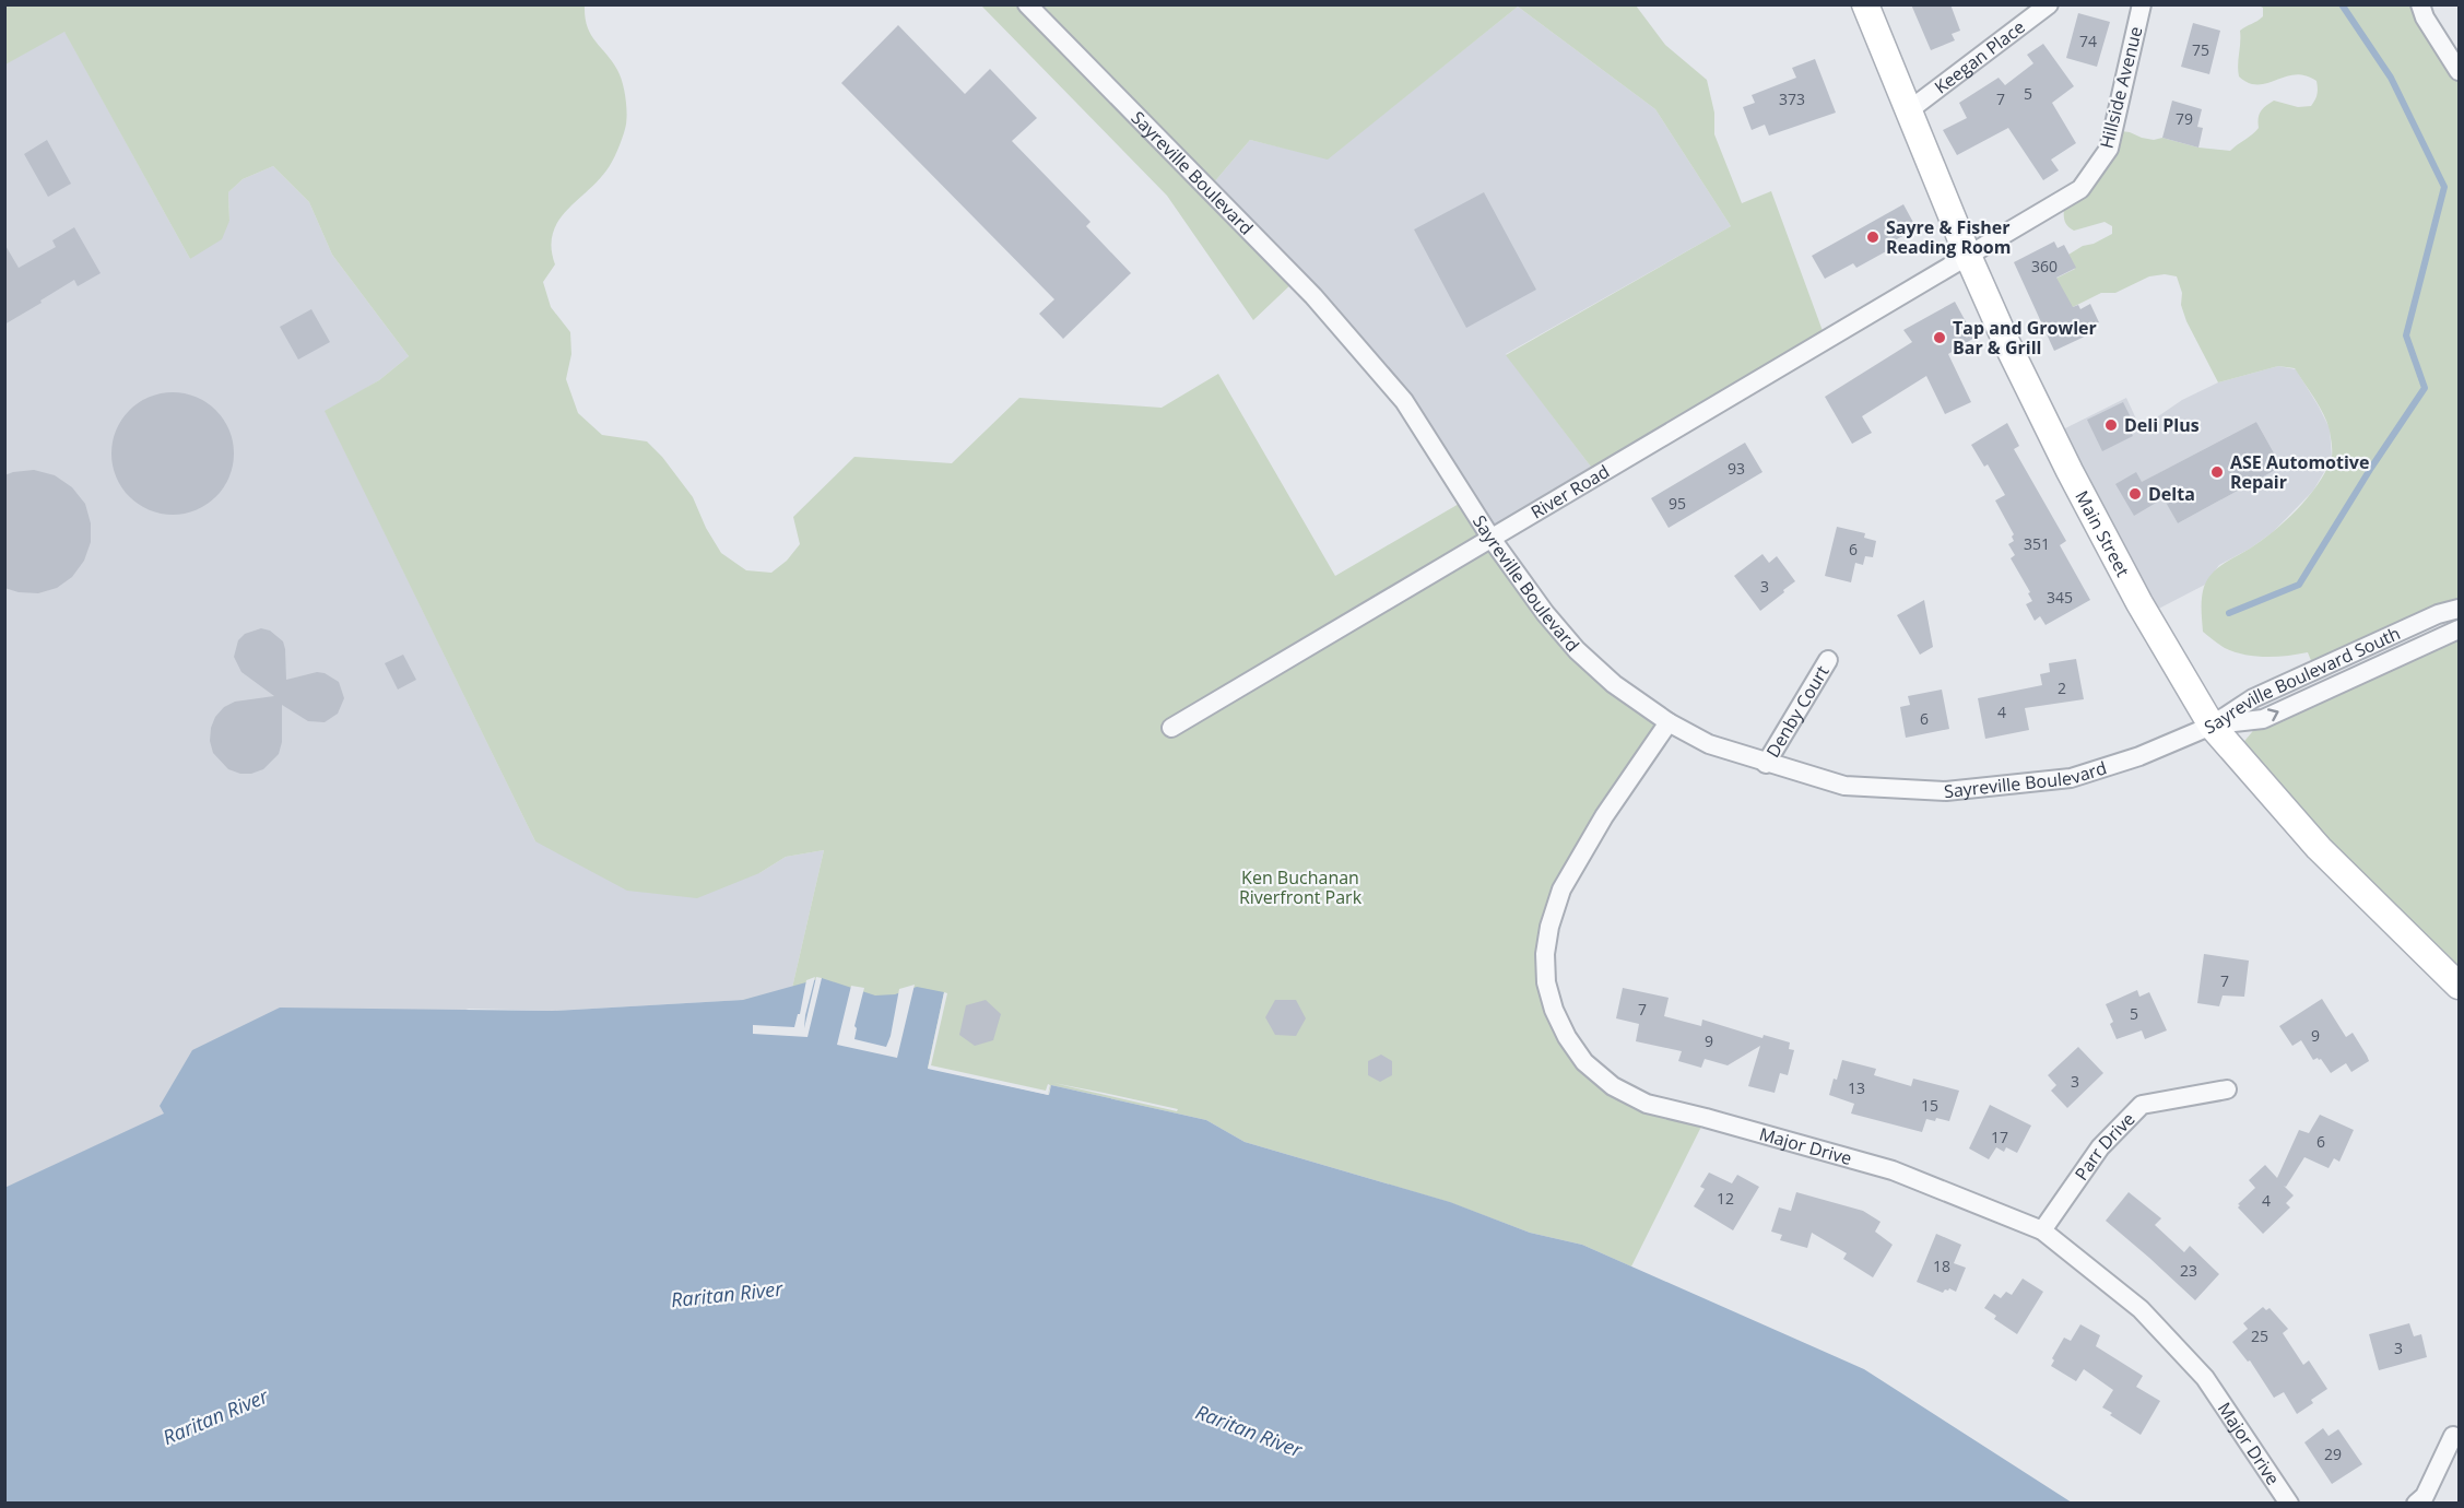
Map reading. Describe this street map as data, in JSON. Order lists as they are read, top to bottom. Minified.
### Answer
{"streets":{"main road":["Main Street"],"street":["Keegan Place","Hillside Avenue","Sayreville Boulevard","River Road","Sayreville Boulevard South","Denby Court","Major Drive","Parr Drive"]},"crossings":[["Keegan Place","Main Street"],["Hillside Avenue","River Road"],["Hillside Avenue","Main Street"],["Sayreville Boulevard","River Road"],["Sayreville Boulevard","Main Street"],["Sayreville Boulevard","Sayreville Boulevard South"],["Sayreville Boulevard","Denby Court"],["Sayreville Boulevard","Major Drive"],["River Road","Main Street"],["Main Street","Sayreville Boulevard South"],["Major Drive","Parr Drive"]],"water":["Raritan River"],"parks":["Ken Buchanan Riverfront Park"],"places":["Sayre & Fisher Reading Room","Tap and Growler Bar & Grill","Deli Plus","ASE Automotive Repair","Delta"],"house_numbers":["74","75","5","373","7","79","360","93","95","351","6","3","345","2","4","6","7","7","5","9","9","3","13","15","17","6","12","4","18","23","25","3","29"]}
